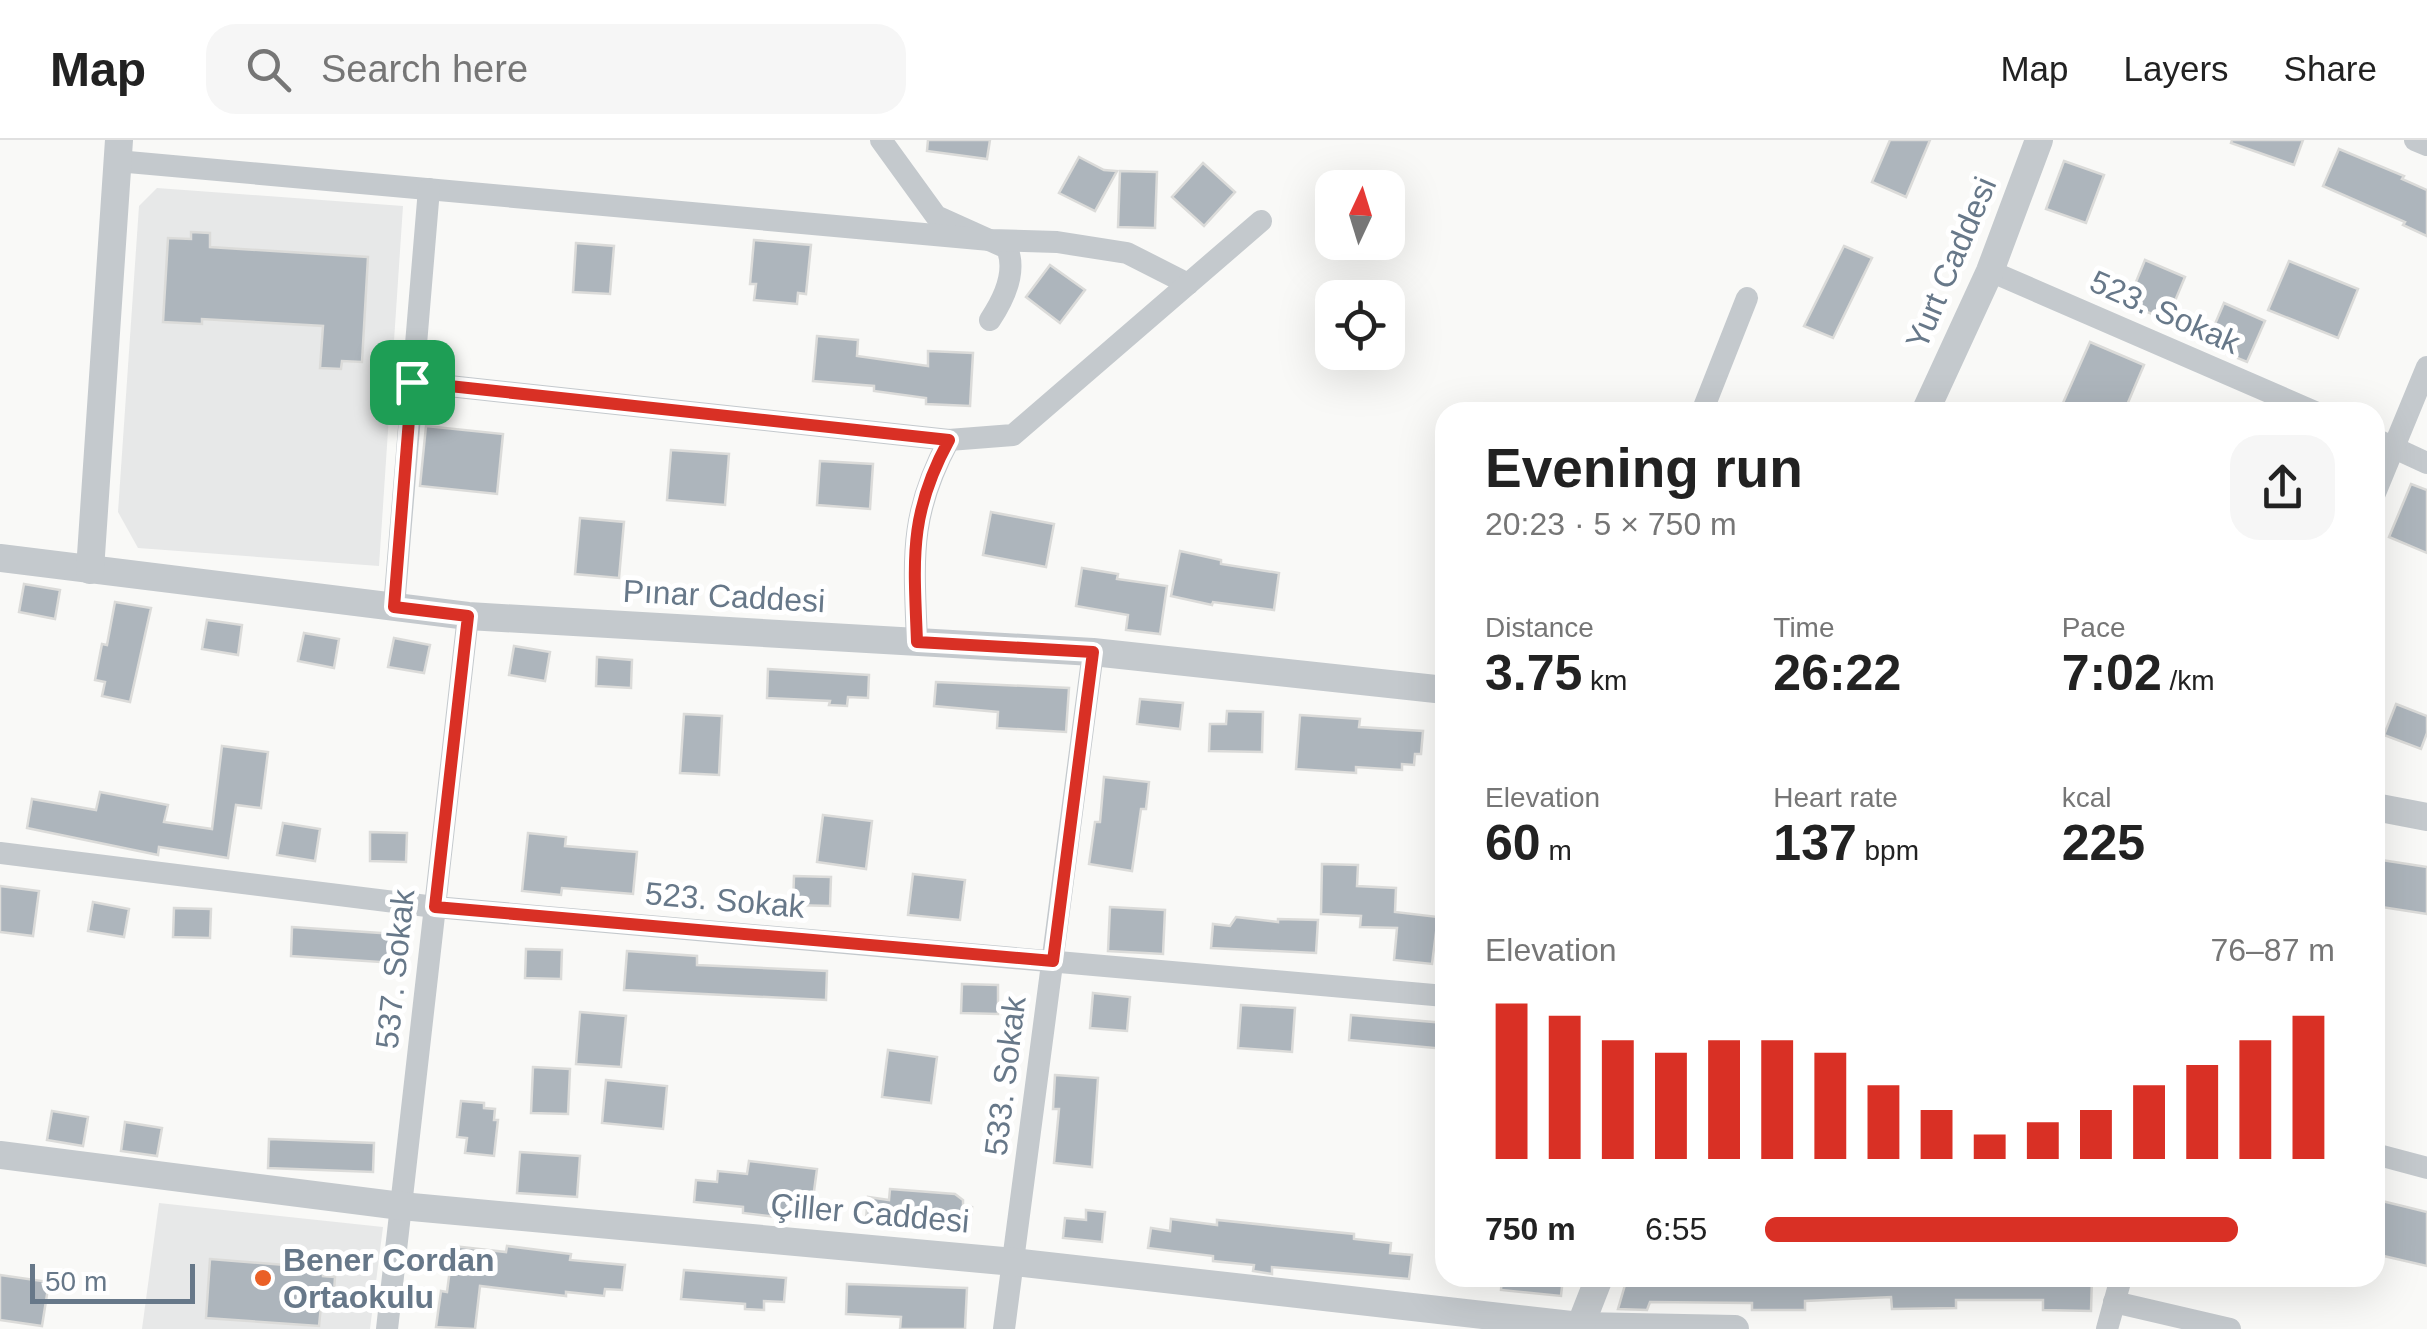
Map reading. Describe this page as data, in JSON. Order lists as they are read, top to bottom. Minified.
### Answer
{"streets":{"street":["Yurt Caddesi","523. Sokak","Pınar Caddesi","537. Sokak","533. Sokak","Çiller Caddesi"]},"crossings":[["Yurt Caddesi","523. Sokak"],["523. Sokak","537. Sokak"],["523. Sokak","533. Sokak"],["Pınar Caddesi","537. Sokak"],["Pınar Caddesi","533. Sokak"],["537. Sokak","Çiller Caddesi"],["533. Sokak","Çiller Caddesi"]],"places":["Bener Cordan Ortaokulu"],"scale_bar":"50 m","north":"top","page":{"header":"Map","search":"Search here","nav":["Map","Layers","Share"],"heading":["Evening run","20:23 · 5 × 750 m"],"stats":[["Distance","3.75 km"],["Time","26:22"],["Pace","7:02 /km"],["Elevation","60 m"],["Heart rate","137 bpm"],["kcal","225"]],"chart":["Elevation","76–87 m"],"list":[{"name":"750 m","note":"6:55"}],"scale":"50 m"}}
